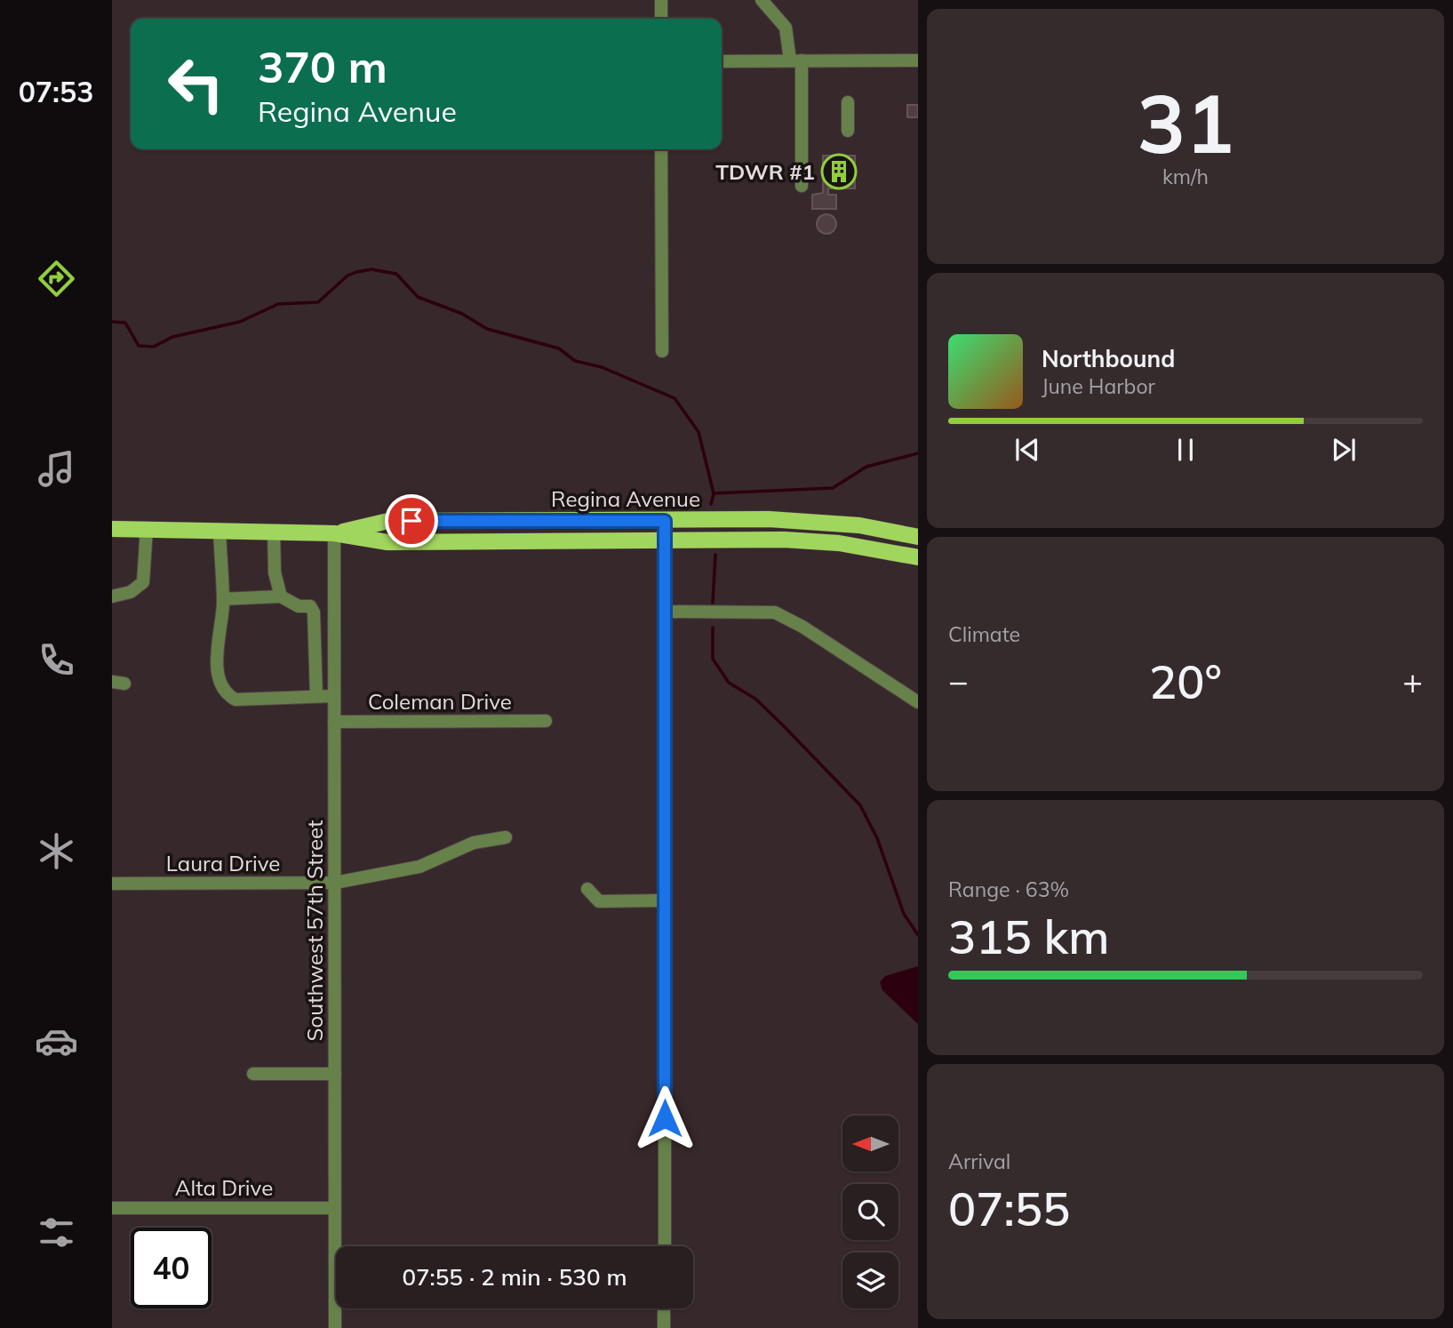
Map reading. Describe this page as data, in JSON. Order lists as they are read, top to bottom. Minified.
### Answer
{"streets":{"main road":["Regina Avenue"],"street":["Coleman Drive","Laura Drive","Southwest 57th Street","Alta Drive"]},"crossings":[["Regina Avenue","Southwest 57th Street"],["Coleman Drive","Southwest 57th Street"],["Laura Drive","Southwest 57th Street"],["Southwest 57th Street","Alta Drive"]],"places":{"building":["TDWR #1"]},"north":"left","page":{"tabs":"07:53","tile":[["31","km/h"],"Climate",["Range · 63%","315 km"],["Arrival","07:55"]],"turn":["370 m","Regina Avenue"],"song":["Northbound","June Harbor"],"heat":["−","20°","+"],"limit":"40","trip":"07:55 · 2 min · 530 m"}}
